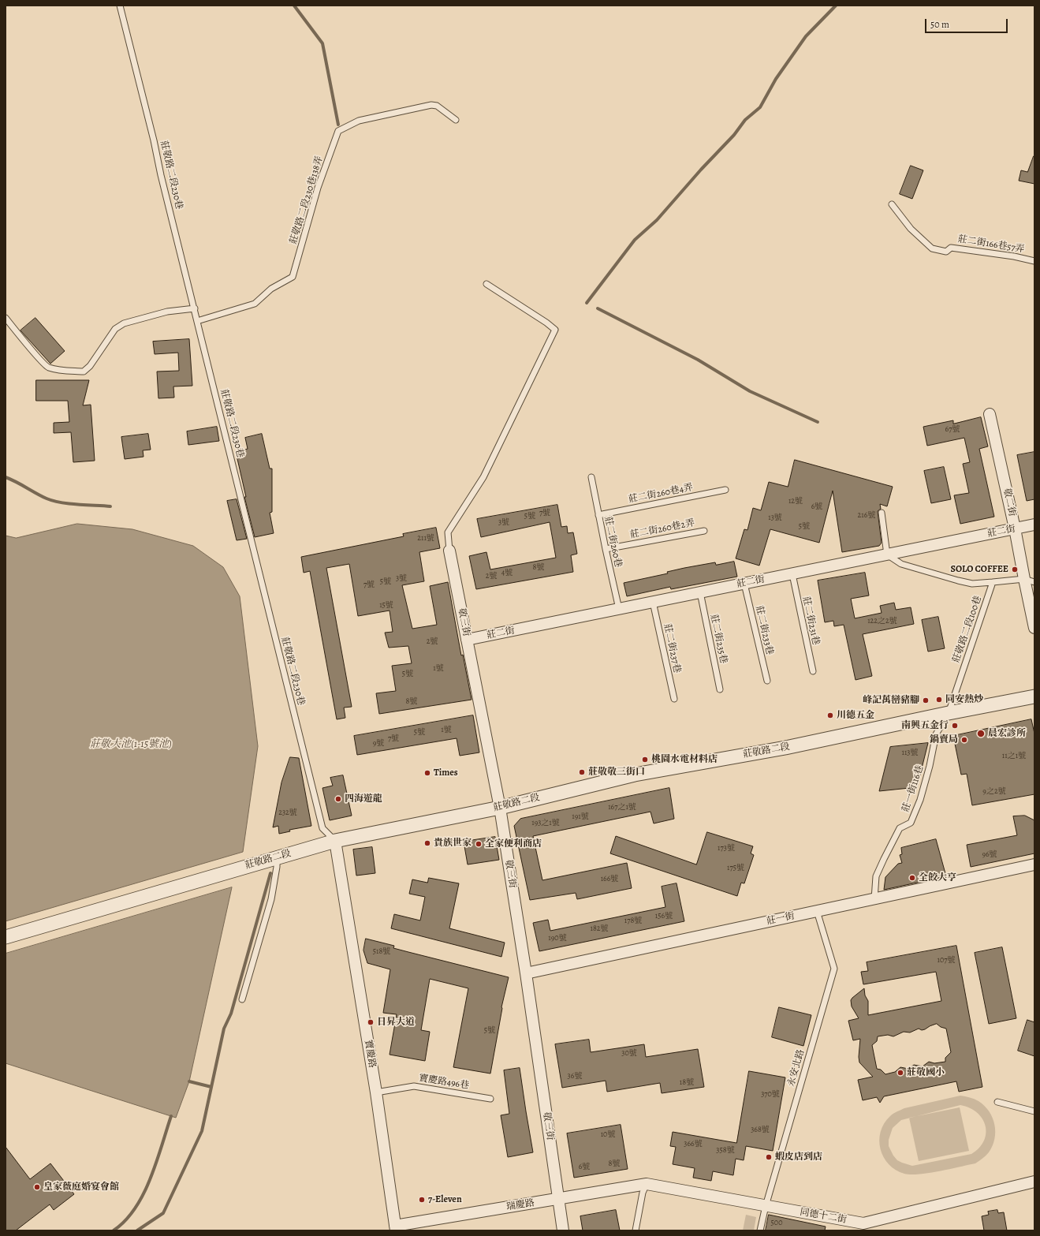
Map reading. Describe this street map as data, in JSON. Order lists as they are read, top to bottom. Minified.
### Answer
{"streets":{"street":["敬二街","莊二街","敬三街","莊敬路二段","莊一街","寶慶路","瑞慶路","同德十二街"],"lane":["莊敬路二段230巷","莊敬路二段230巷138弄","莊二街166巷57弄","莊二街260巷4弄","莊二街260巷2弄","莊二街260巷","莊二街231巷","莊敬路二段100巷","莊二街233巷","莊二街235巷","莊二街237巷","莊一街116巷","永安北路","寶慶路496巷"]},"crossings":[["莊敬路二段230巷","莊敬路二段230巷138弄"],["莊敬路二段230巷","莊敬路二段"],["莊敬路二段230巷","寶慶路"],["莊二街260巷4弄","莊二街260巷"],["敬二街","莊二街"],["莊二街260巷2弄","莊二街260巷"],["莊二街","莊二街260巷"],["莊二街","莊二街231巷"],["莊二街","敬三街"],["莊二街","莊二街233巷"],["莊二街","莊二街235巷"],["莊二街","莊二街237巷"],["敬三街","莊敬路二段"],["敬三街","莊一街"],["敬三街","瑞慶路"],["莊敬路二段100巷","莊敬路二段"],["莊敬路二段100巷","莊一街116巷"],["莊敬路二段","莊一街116巷"],["莊敬路二段","寶慶路"],["莊一街116巷","莊一街"],["莊一街","永安北路"],["寶慶路","寶慶路496巷"],["寶慶路","瑞慶路"],["永安北路","同德十二街"],["瑞慶路","同德十二街"]],"water":["莊敬大池(1-15號池)"],"places":["SOLO COFFEE","同安熱炒","峰記萬巒豬腳","川德五金","南興五金行","晨宏診所","鍋賣局","桃園水電材料店","莊敬敬三街口","Times","四海遊龍","貴族世家","全家便利商店","全餃大亨","日昇大道","莊敬國小","蝦皮店到店","皇家薇庭婚宴會館","7-Eleven"],"house_numbers":["67號","12號","6號","7號","216號","5號","13號","3號","5號","211號","8號","4號","2號","3號","5號","7號","15號","122之2號","2號","1號","5號","8號","1號","5號","7號","9號","113號","11之1號","9之2號","167之1號","232號","191號","193之1號","173號","96號","175號","166號","156號","178號","182號","190號","518號","107號","5號","30號","36號","18號","370號","368號","10號","366號","358號","8號","6號","500"],"scale_bar":"50 m"}
